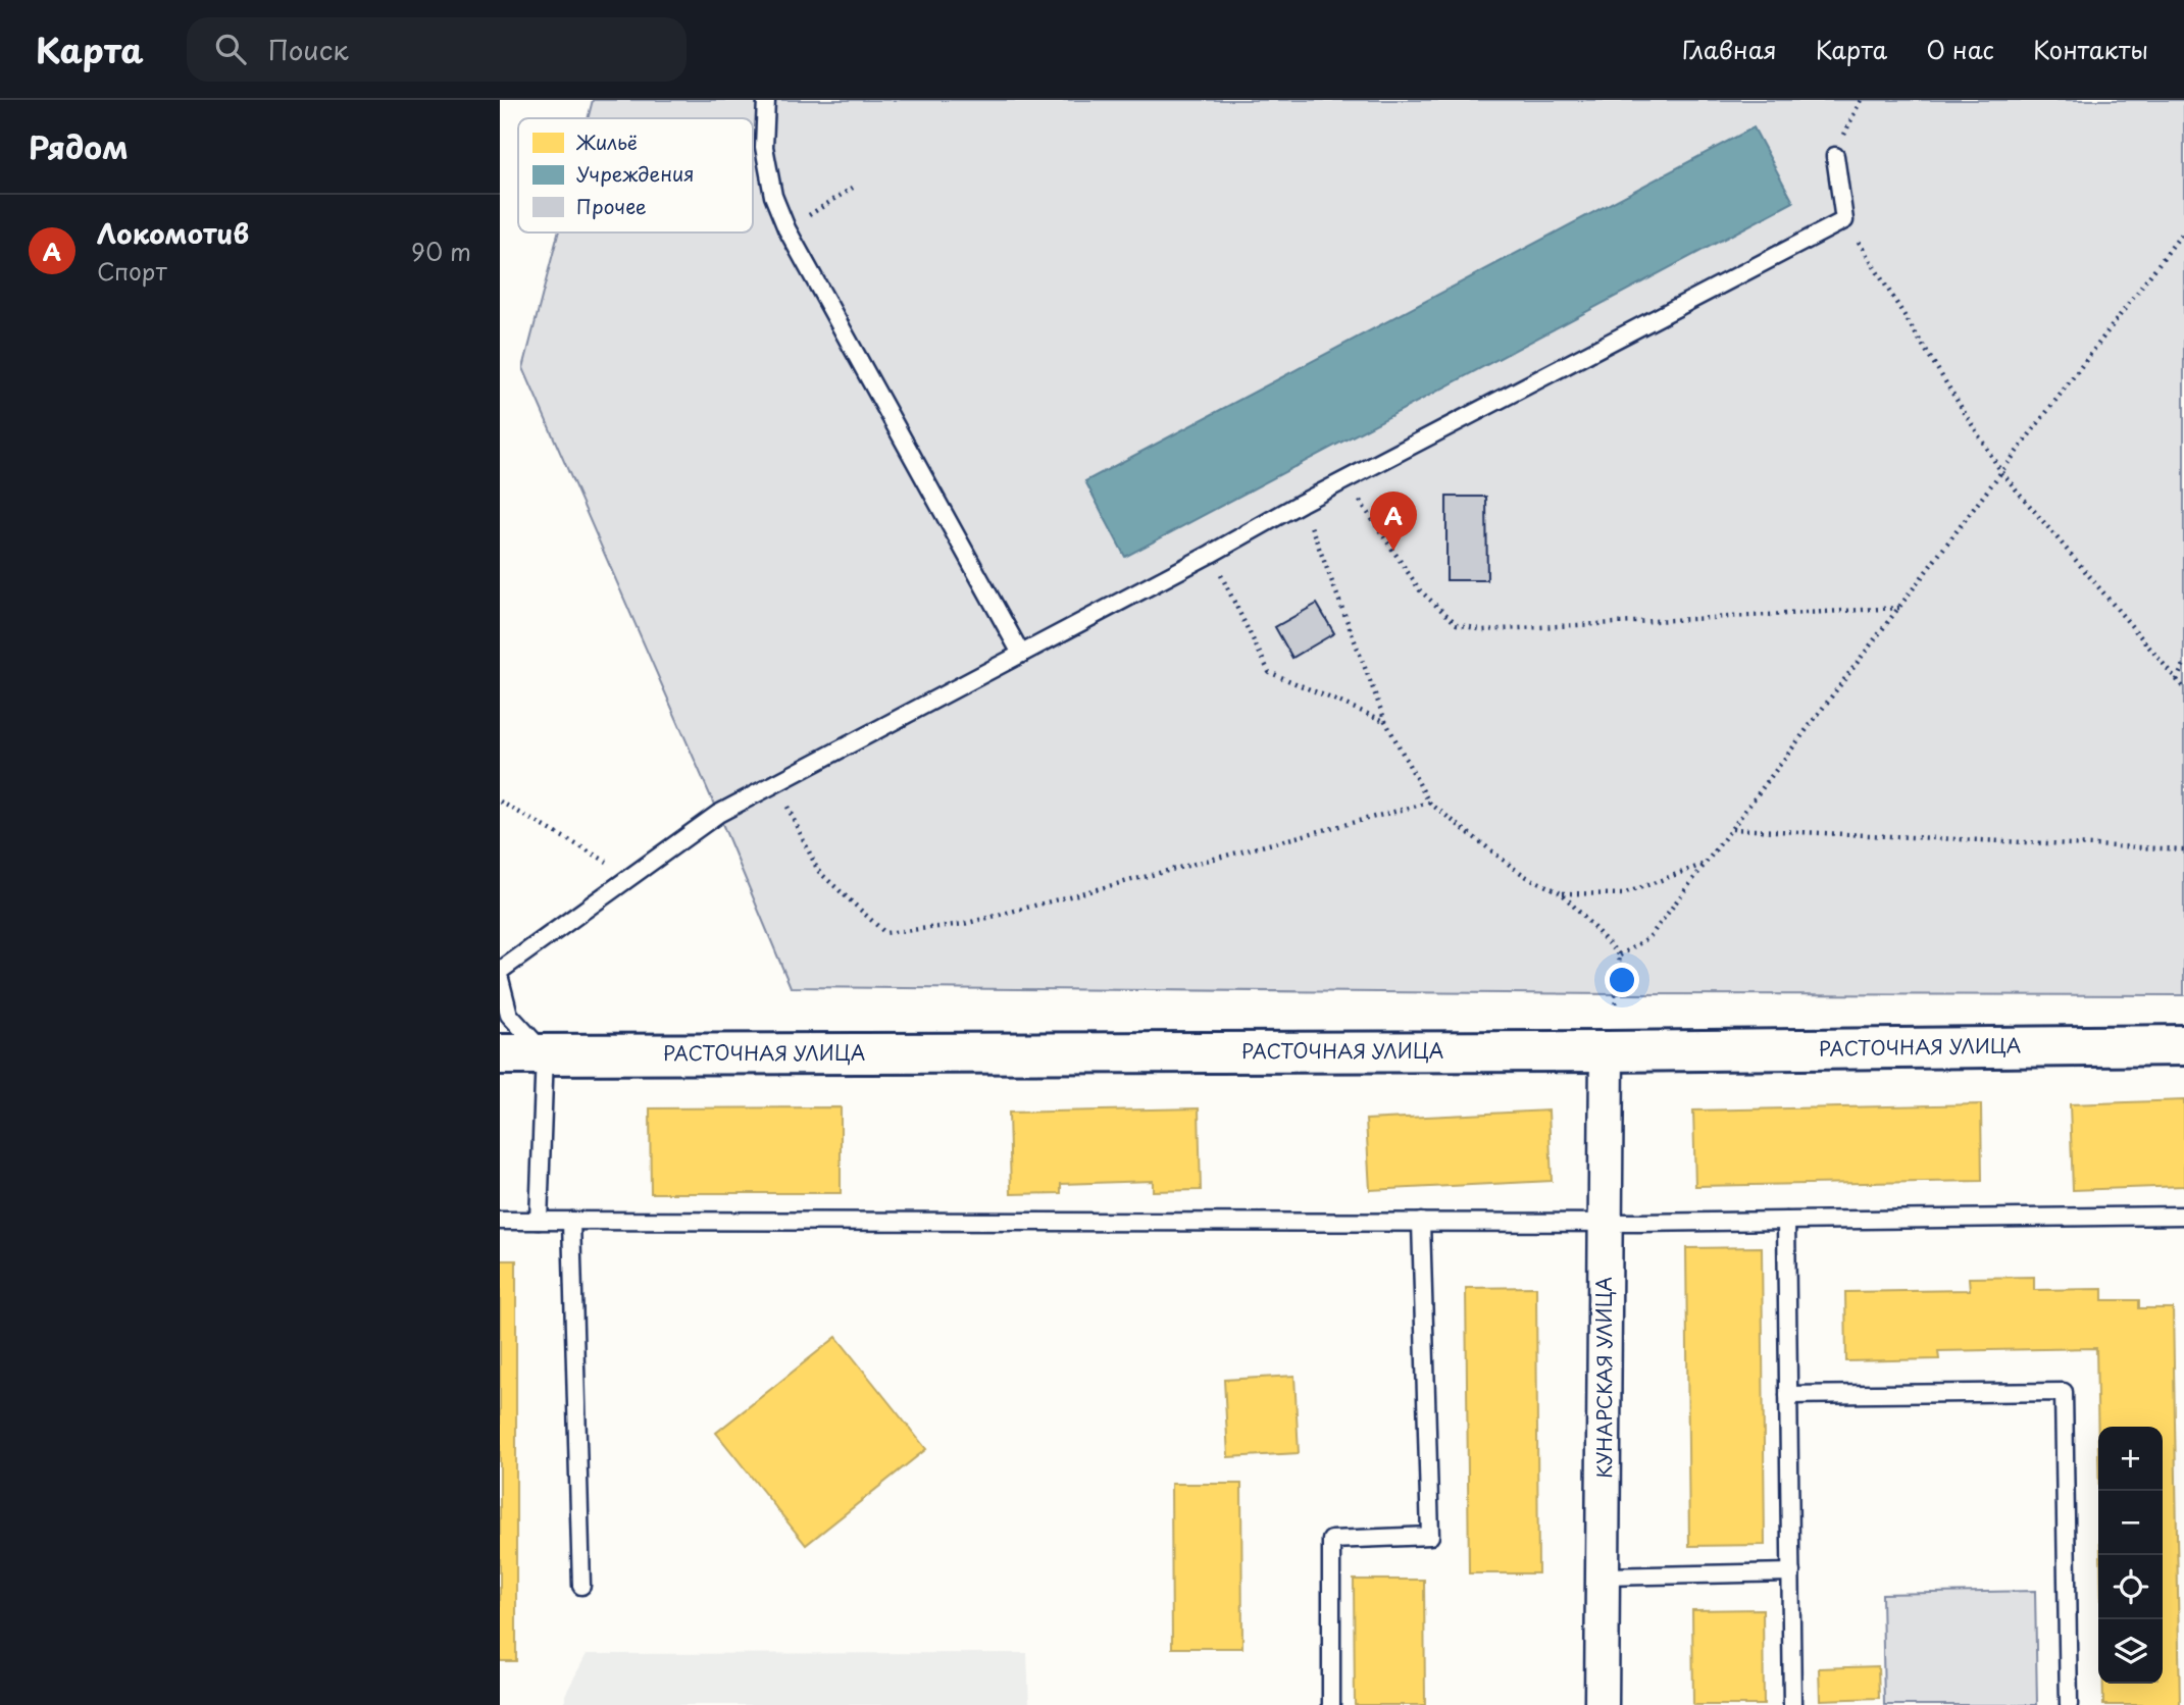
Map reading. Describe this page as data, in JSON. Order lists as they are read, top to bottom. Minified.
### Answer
{"streets":{"main road":["РАСТОЧНАЯ УЛИЦА"],"street":["КУНАРСКАЯ УЛИЦА"]},"crossings":[["РАСТОЧНАЯ УЛИЦА","КУНАРСКАЯ УЛИЦА"]],"legend":["Жильё","Учреждения","Прочее"],"page":{"header":"Карта","search":"Поиск","nav":["Главная","Карта","О нас","Контакты"],"heading":"Рядом","list":[{"mark":"A","name":"Локомотив","note":"Спорт","value":"90 m"}],"pins":"A","map_buttons":["+","−"]}}
